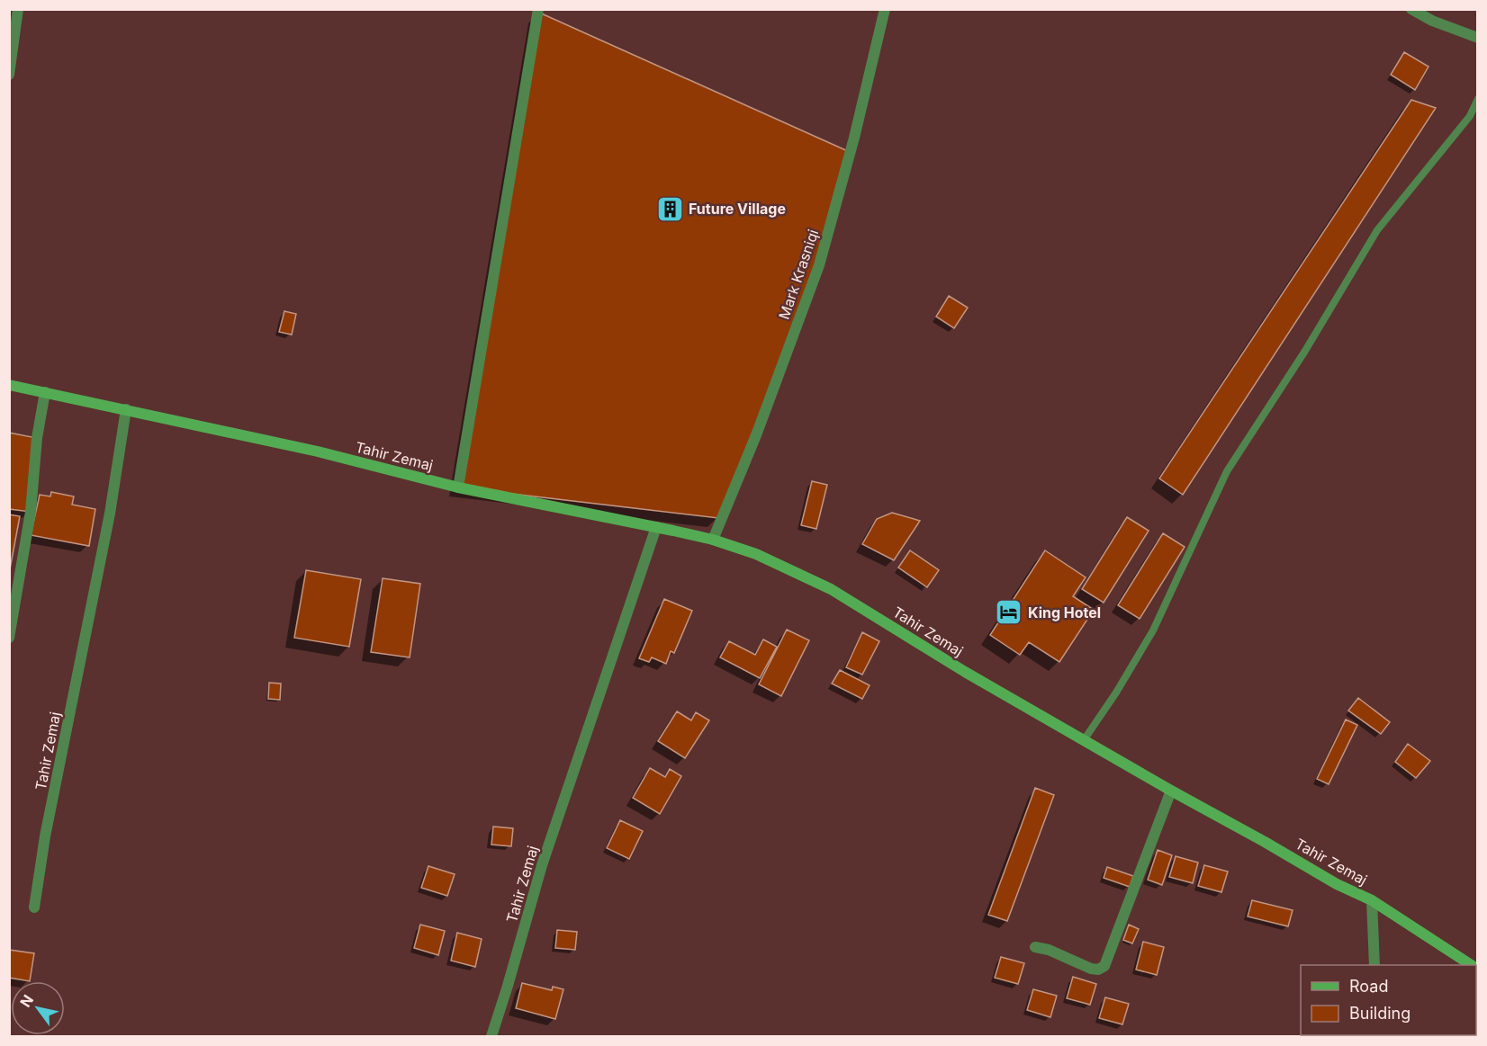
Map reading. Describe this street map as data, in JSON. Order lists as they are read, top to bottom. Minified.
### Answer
{"streets":{"main road":["Tahir Zemaj"],"street":["Mark Krasniqi"]},"crossings":[["Mark Krasniqi","Tahir Zemaj"]],"places":{"building":["Future Village"],"hotel":["King Hotel"]},"legend":["Road","Building"],"north":"top left"}
